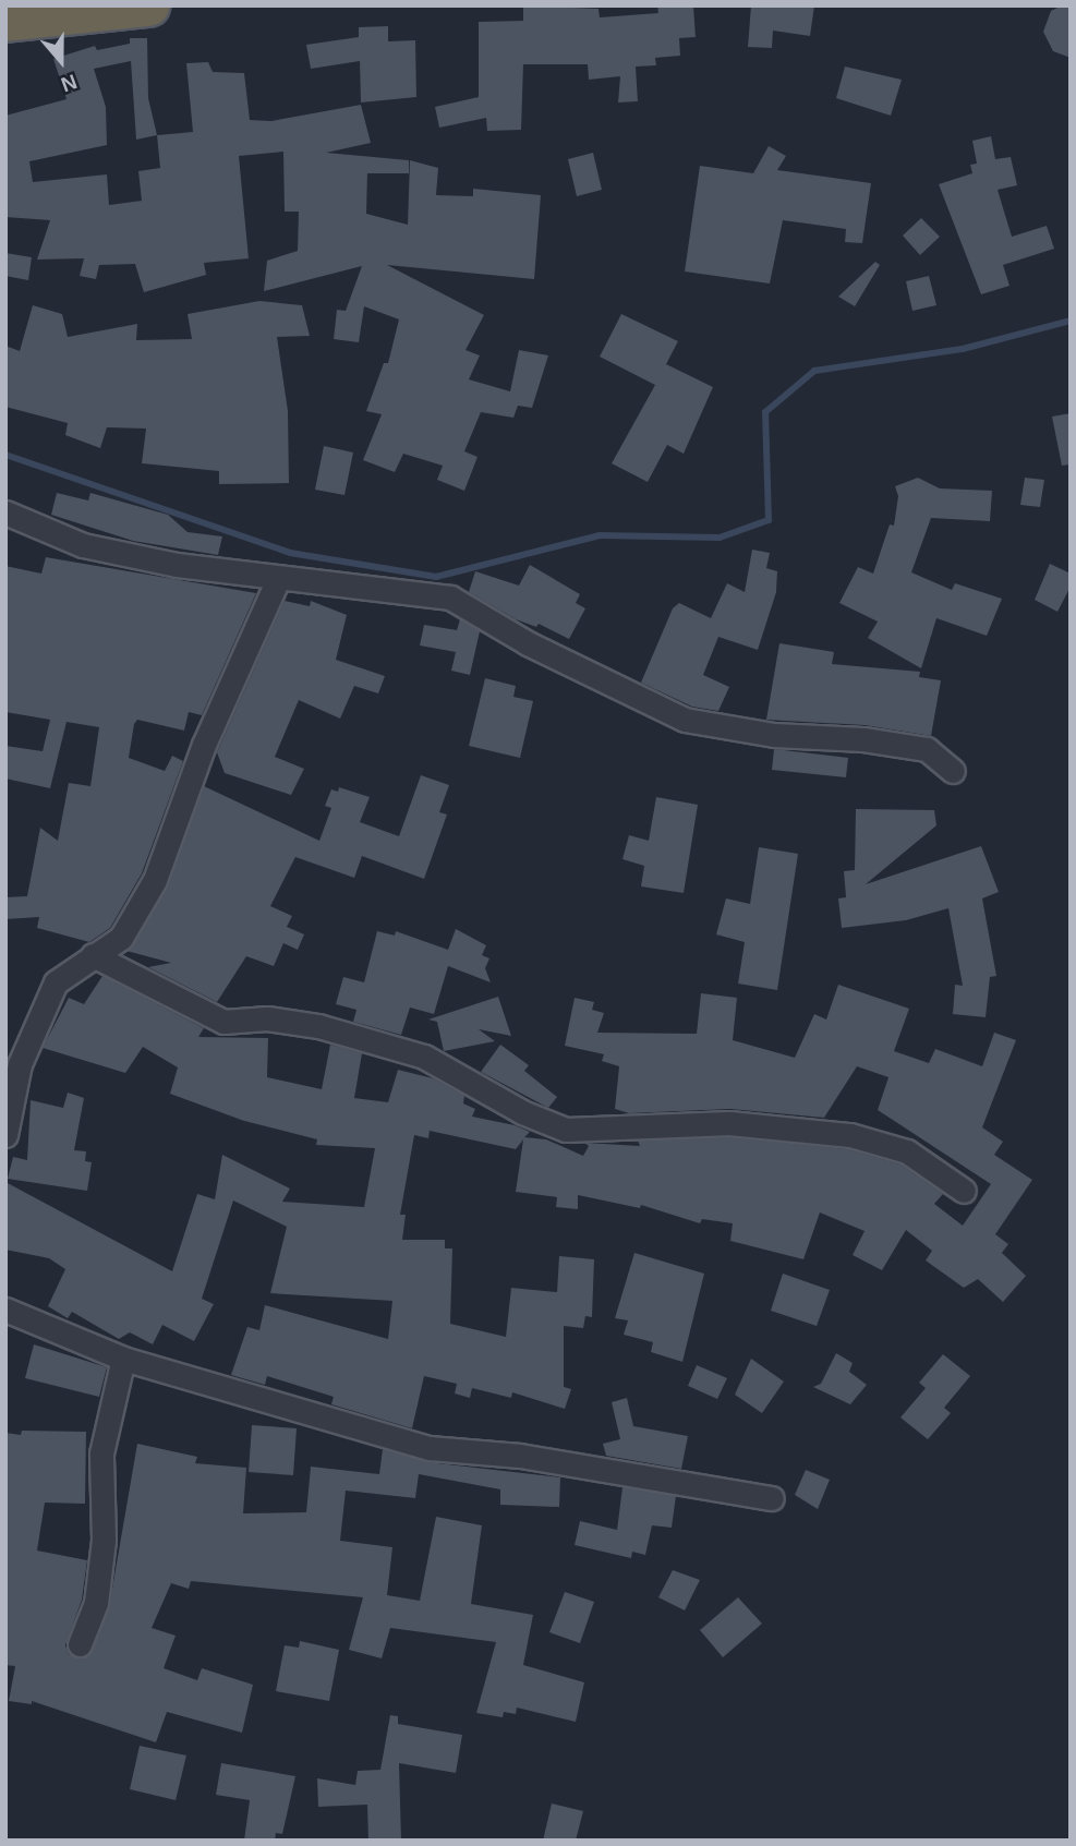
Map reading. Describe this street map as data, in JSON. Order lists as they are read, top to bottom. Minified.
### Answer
{"north":"bottom"}
